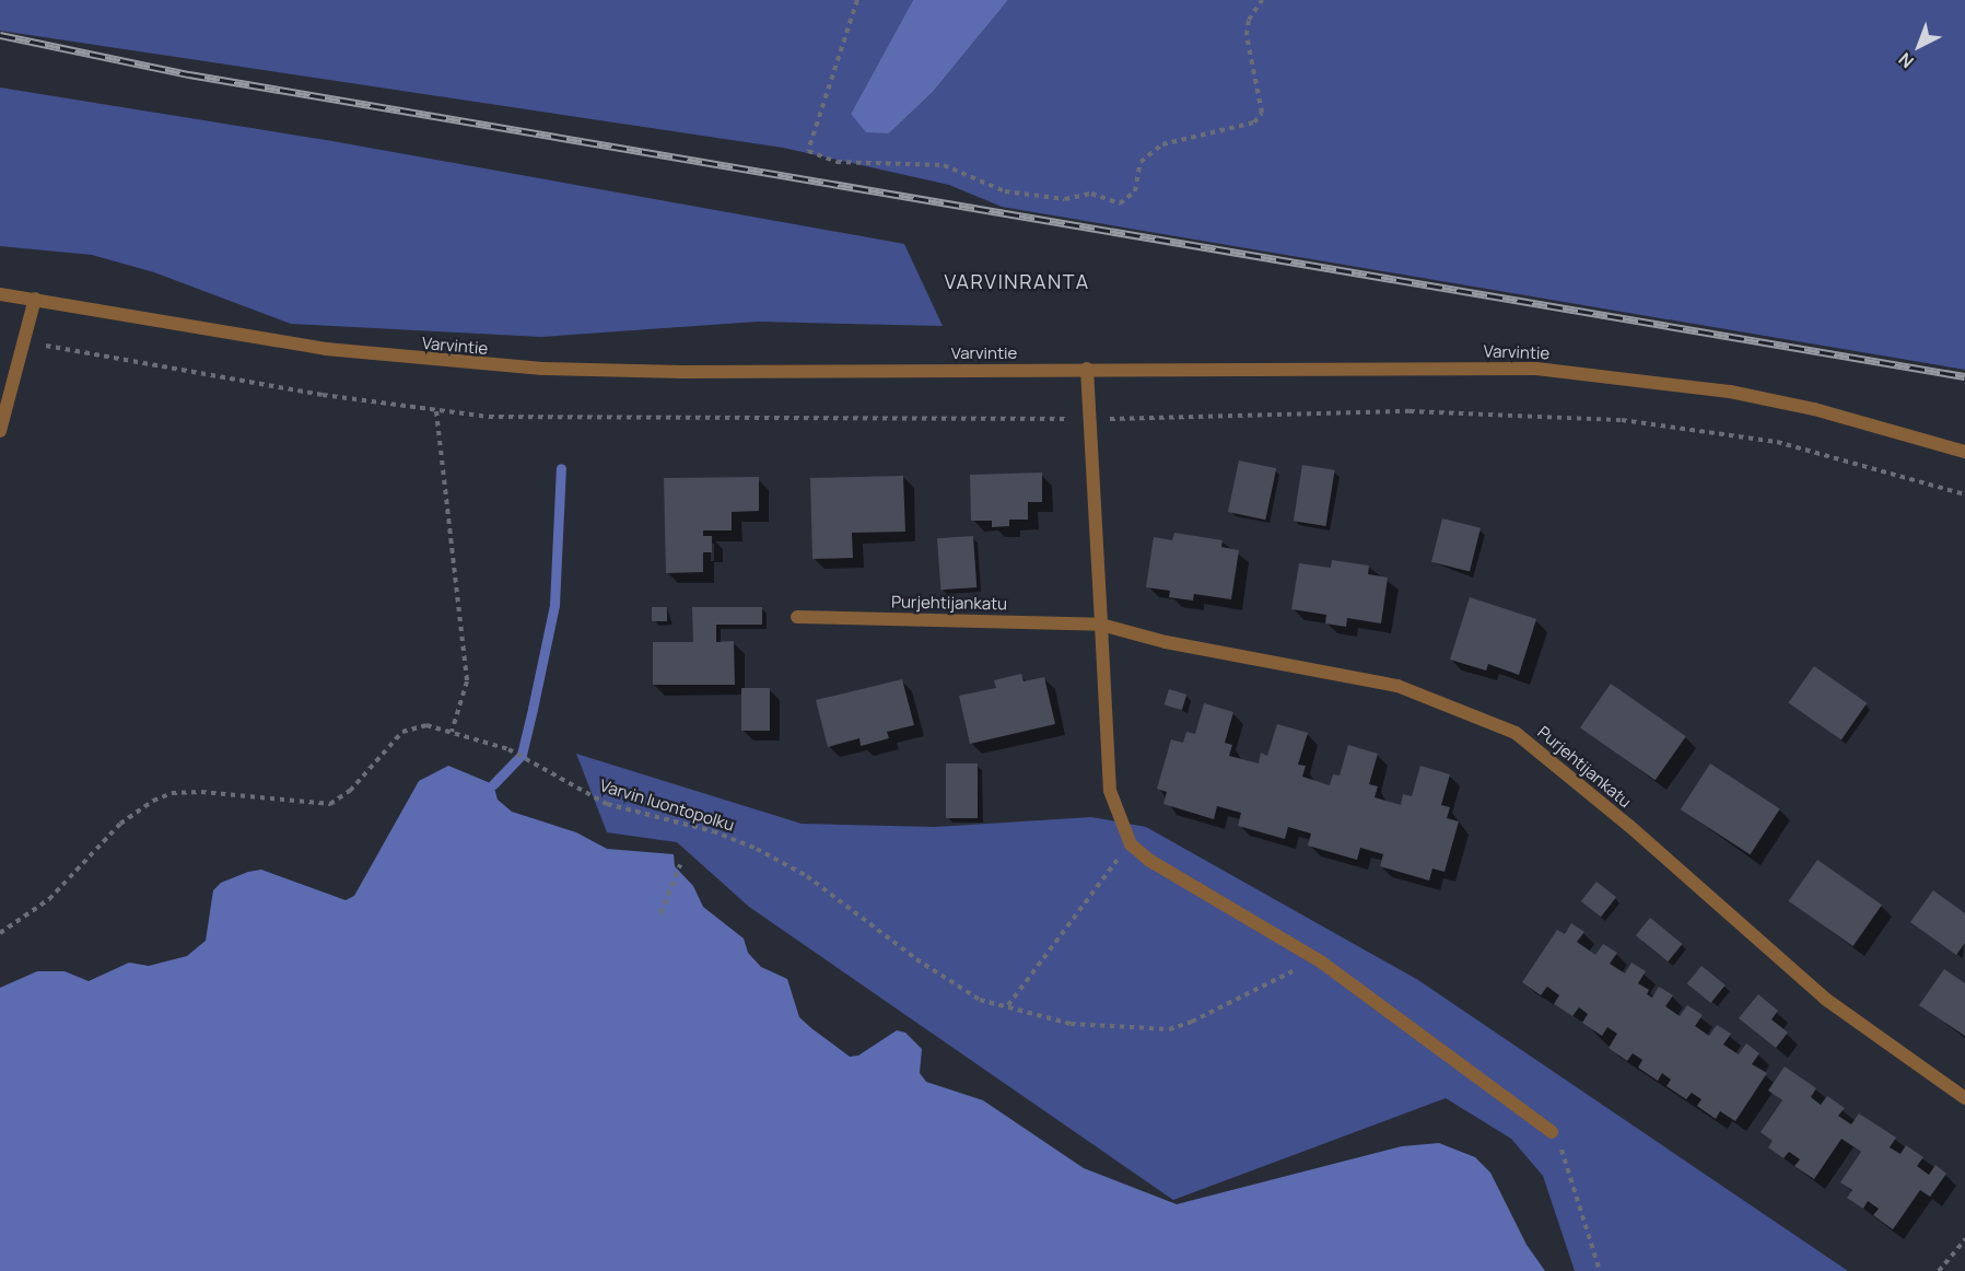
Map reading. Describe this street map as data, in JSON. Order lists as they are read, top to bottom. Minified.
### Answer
{"streets":{"street":["Varvintie","Purjehtijankatu"],"path":["Varvin luontopolku"]},"districts":["VARVINRANTA"],"north":"bottom left"}
